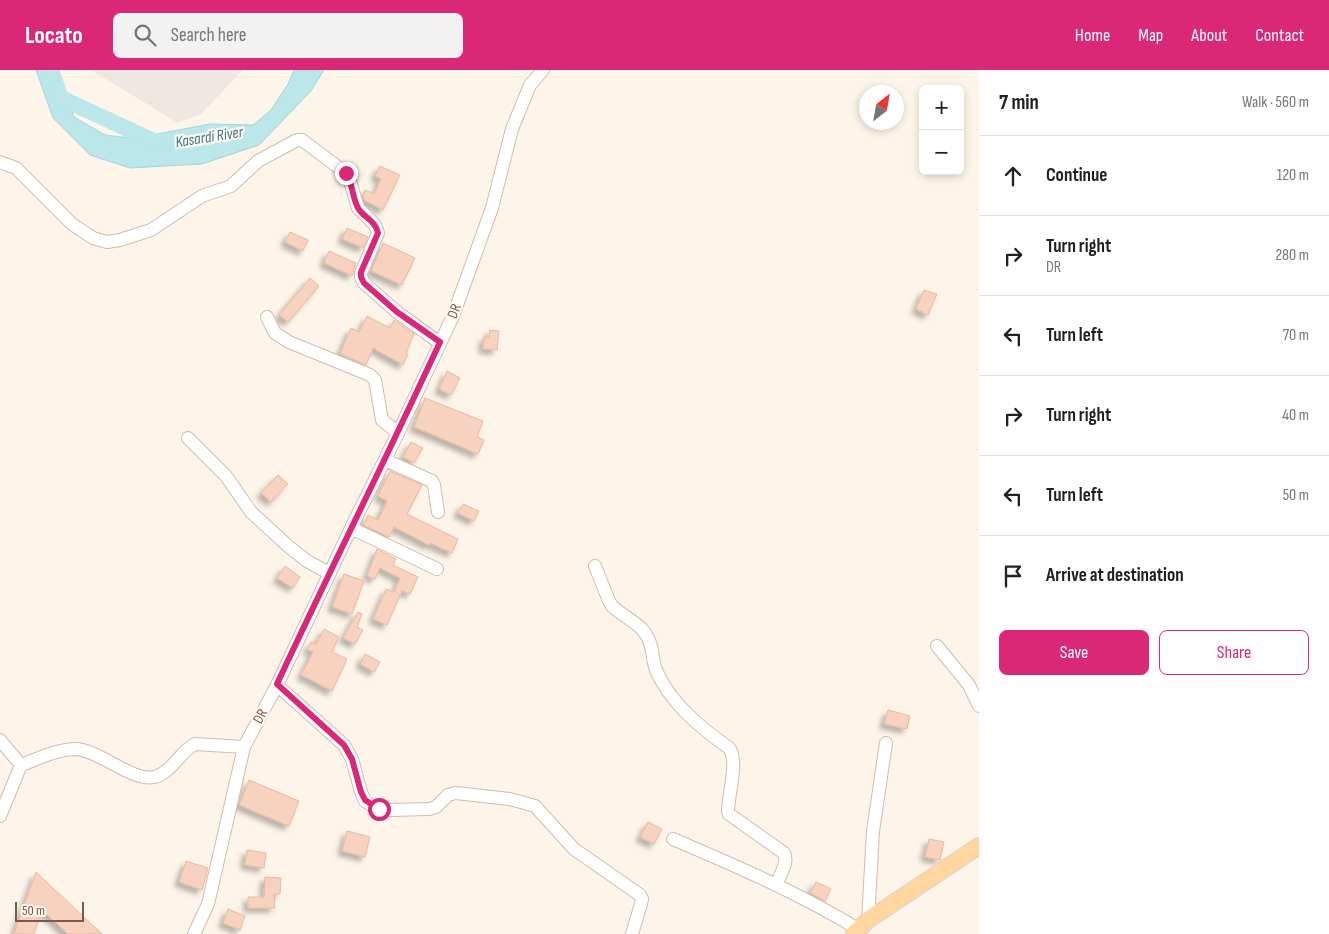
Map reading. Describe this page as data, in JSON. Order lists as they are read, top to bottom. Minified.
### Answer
{"streets":{"street":["DR"]},"water":["Kasardi River"],"scale_bar":"50 m","north":"top right","page":{"header":"Locato","search":"Search here","nav":["Home","Map","About","Contact"],"heading":["7 min","Walk · 560 m"],"map_buttons":["+","−"],"list":[["Continue","120 m"],["Turn right","DR","280 m"],["Turn left","70 m"],["Turn right","40 m"],["Turn left","50 m"],"Arrive at destination"],"buttons":["Save","Share"],"scale":"50 m"}}
